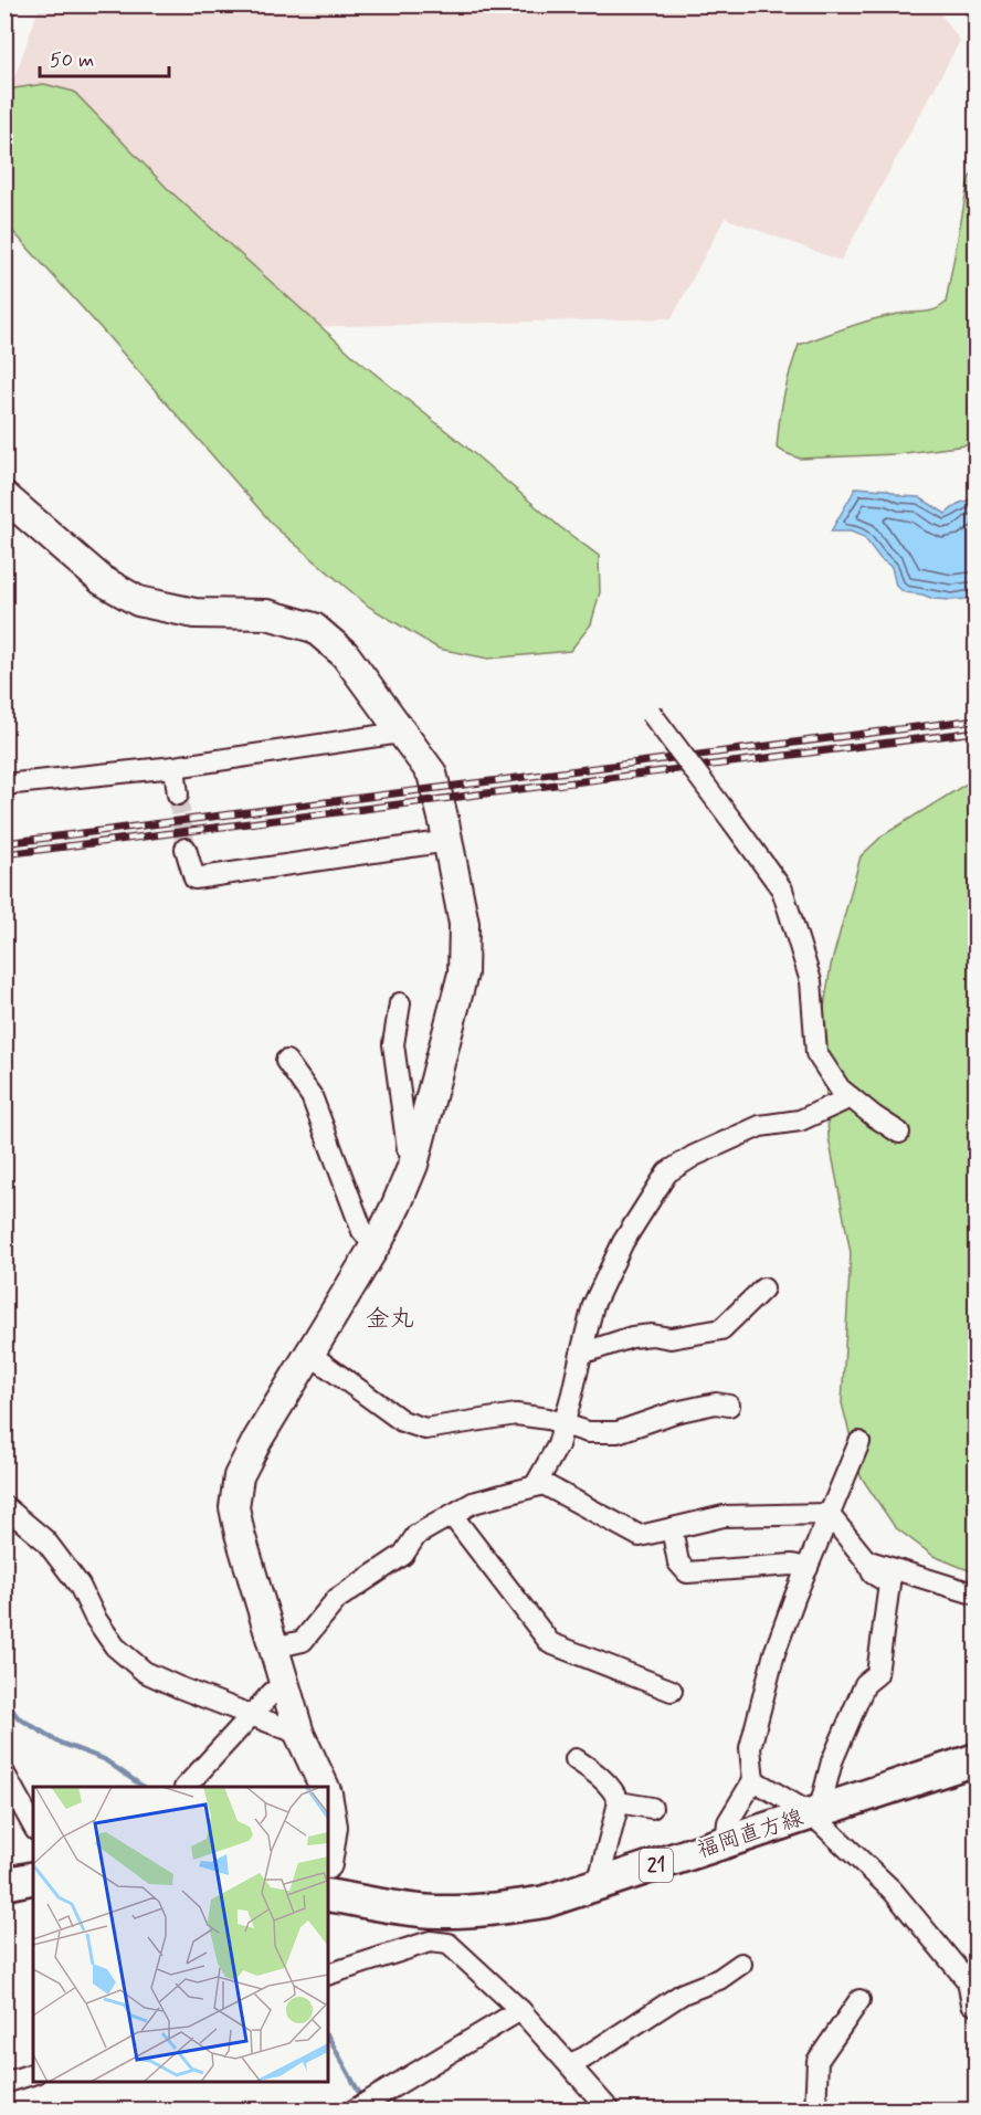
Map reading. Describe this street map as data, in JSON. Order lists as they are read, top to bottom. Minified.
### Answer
{"streets":{"main road":["福岡直方線","21"]},"districts":["金丸"],"scale_bar":"50 m"}
